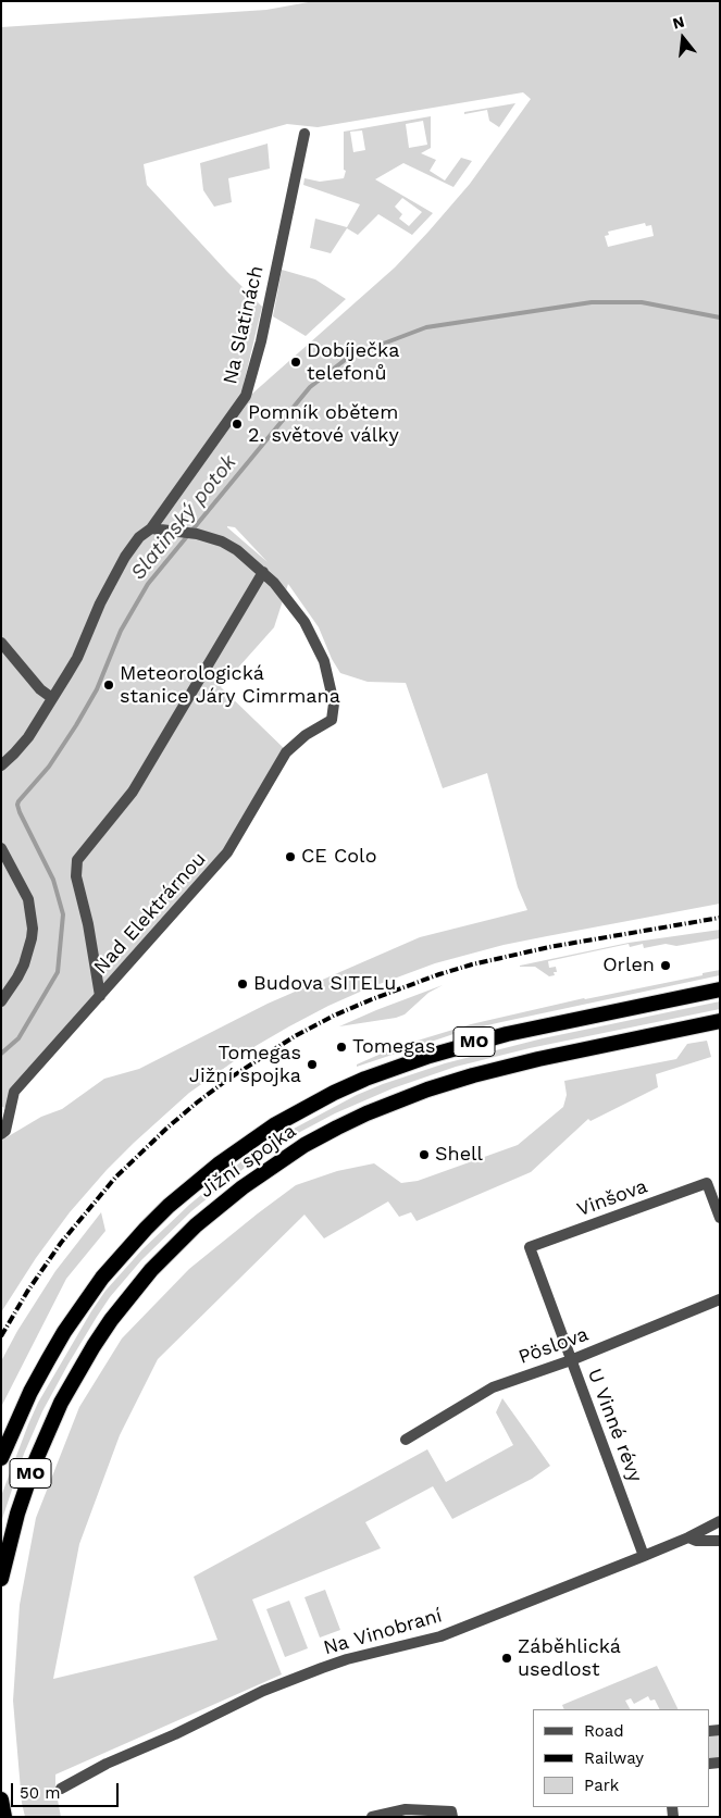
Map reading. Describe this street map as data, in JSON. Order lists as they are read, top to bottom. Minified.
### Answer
{"streets":{"highway":["MO","Jižní spojka"],"street":["Na Slatinách","Nad Elektrárnou","Vinšova","Pöslova","U Vinné révy","Na Vinobraní"]},"crossings":[["Vinšova","U Vinné révy"],["Pöslova","U Vinné révy"],["U Vinné révy","Na Vinobraní"]],"water":["Slatinský potok"],"places":["Dobíječka telefonů","Pomník obětem 2. světové války","Meteorologická stanice Járy Cimrmana","CE Colo","Orlen","Budova SITELu","Tomegas","Tomegas Jižní spojka","Shell","Záběhlická usedlost"],"legend":["Road","Railway","Park"],"scale_bar":"50 m","north":"top"}
